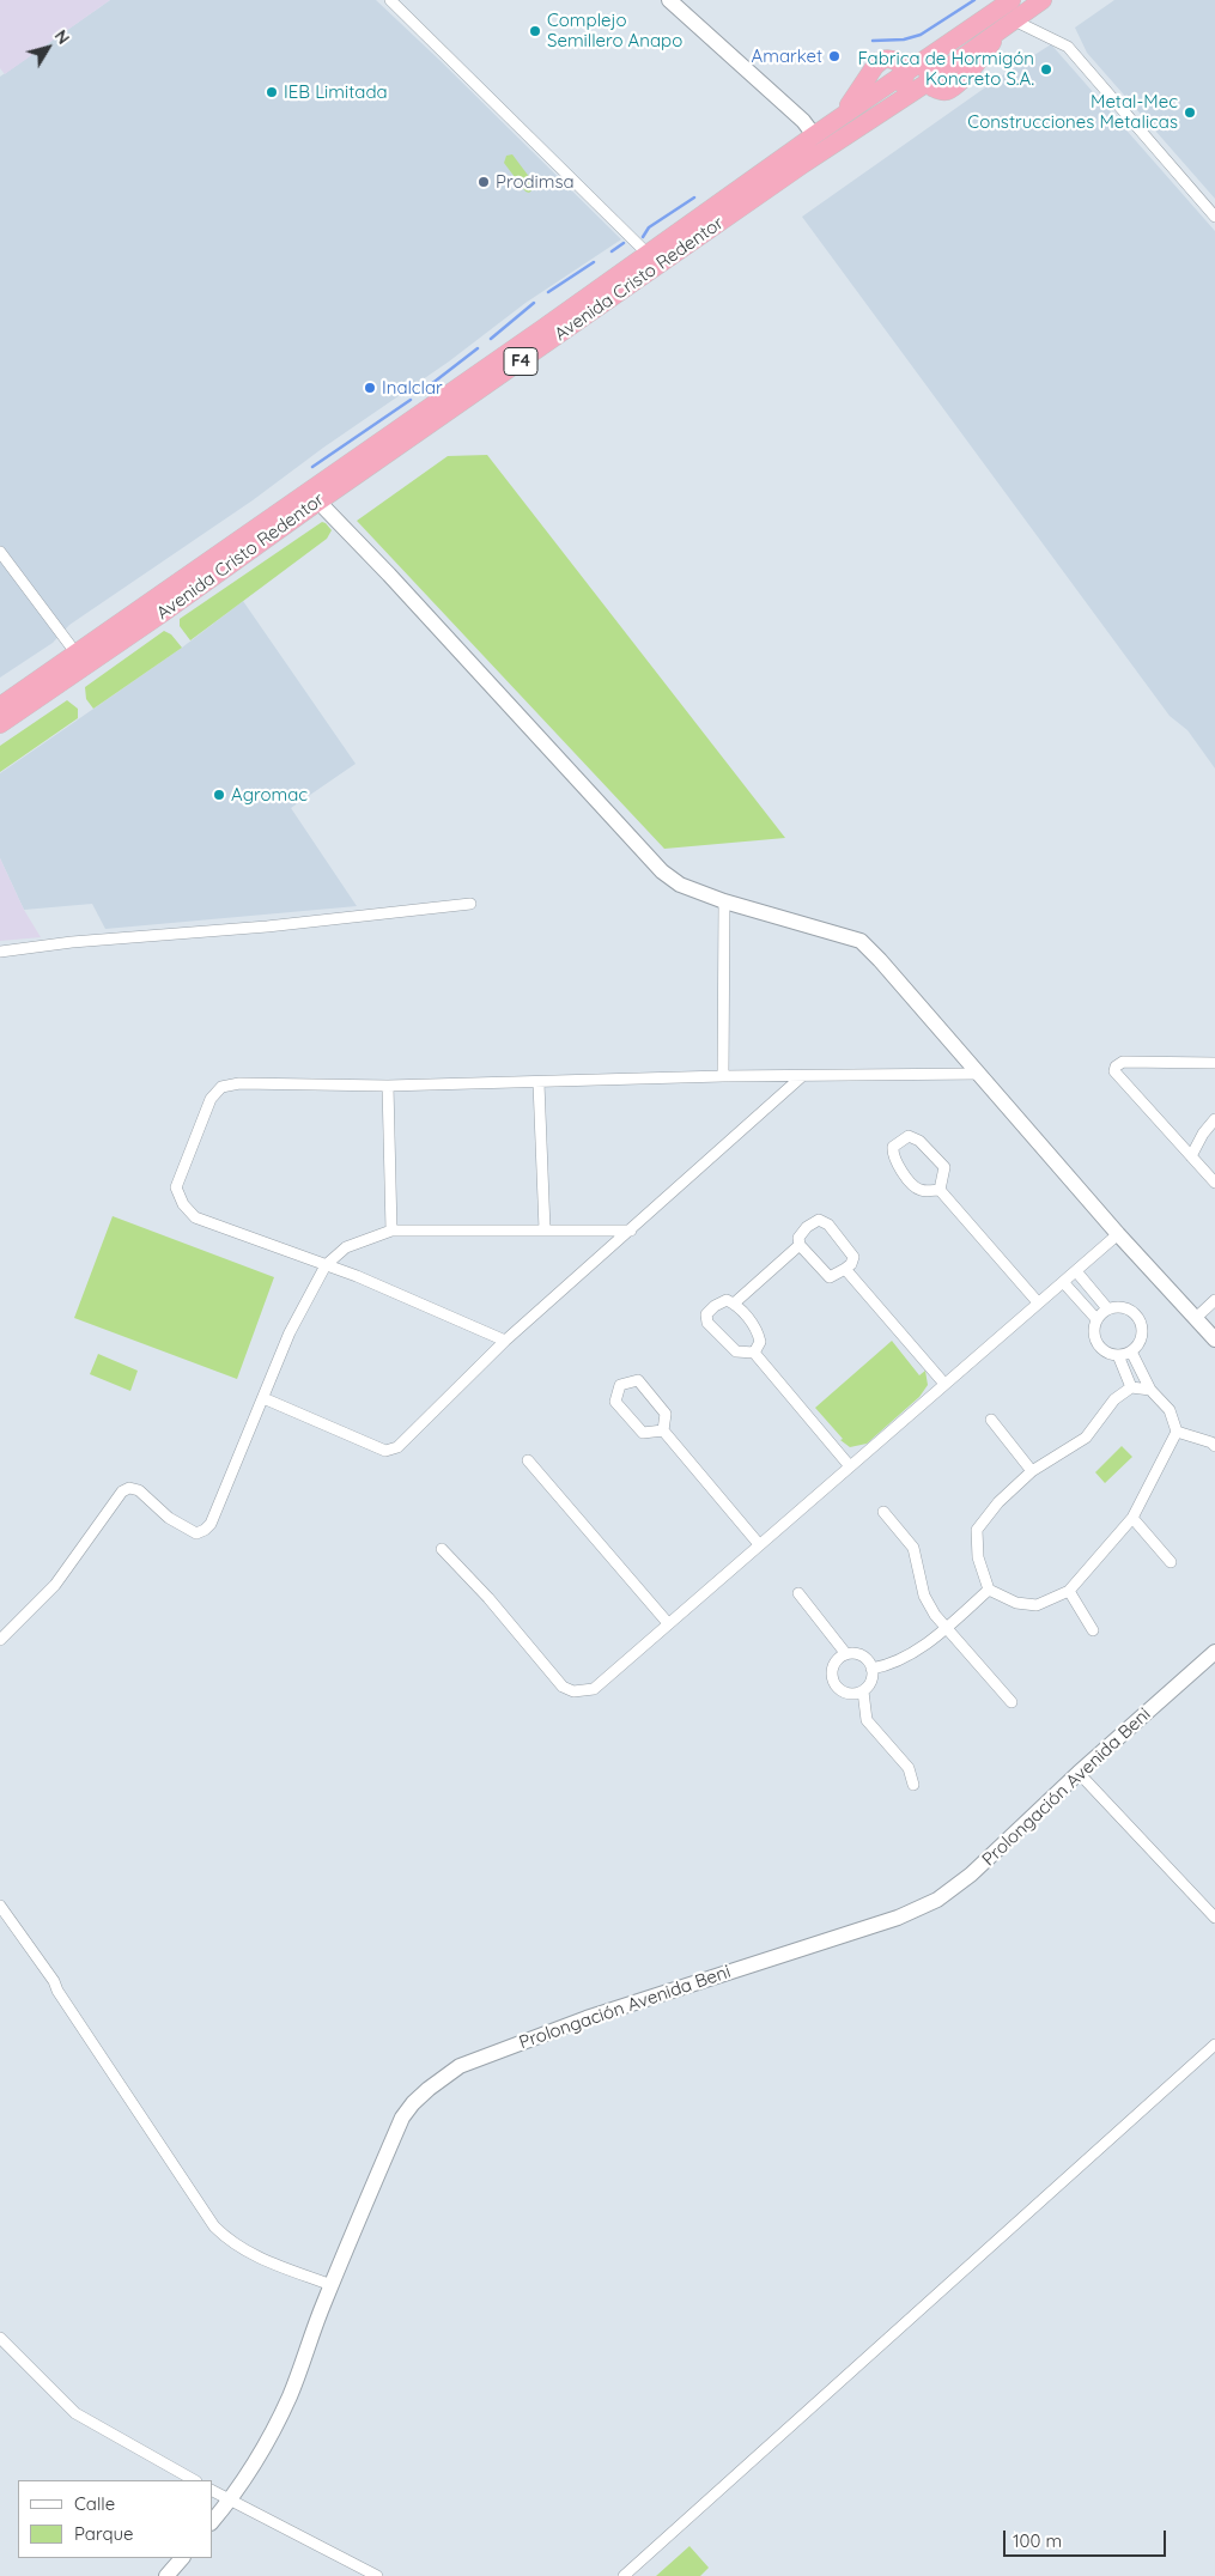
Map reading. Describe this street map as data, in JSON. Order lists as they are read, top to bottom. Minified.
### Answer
{"streets":{"highway":["Avenida Cristo Redentor","F4"],"street":["Prolongación Avenida Beni"]},"places":["Complejo Semillero Anapo","Amarket","Fabrica de Hormigón Koncreto S.A.","IEB Limitada","Metal-Mec Construcciones Metalicas","Prodimsa","Inalclar","Agromac"],"legend":["Calle","Parque"],"scale_bar":"100 m","north":"top right"}
